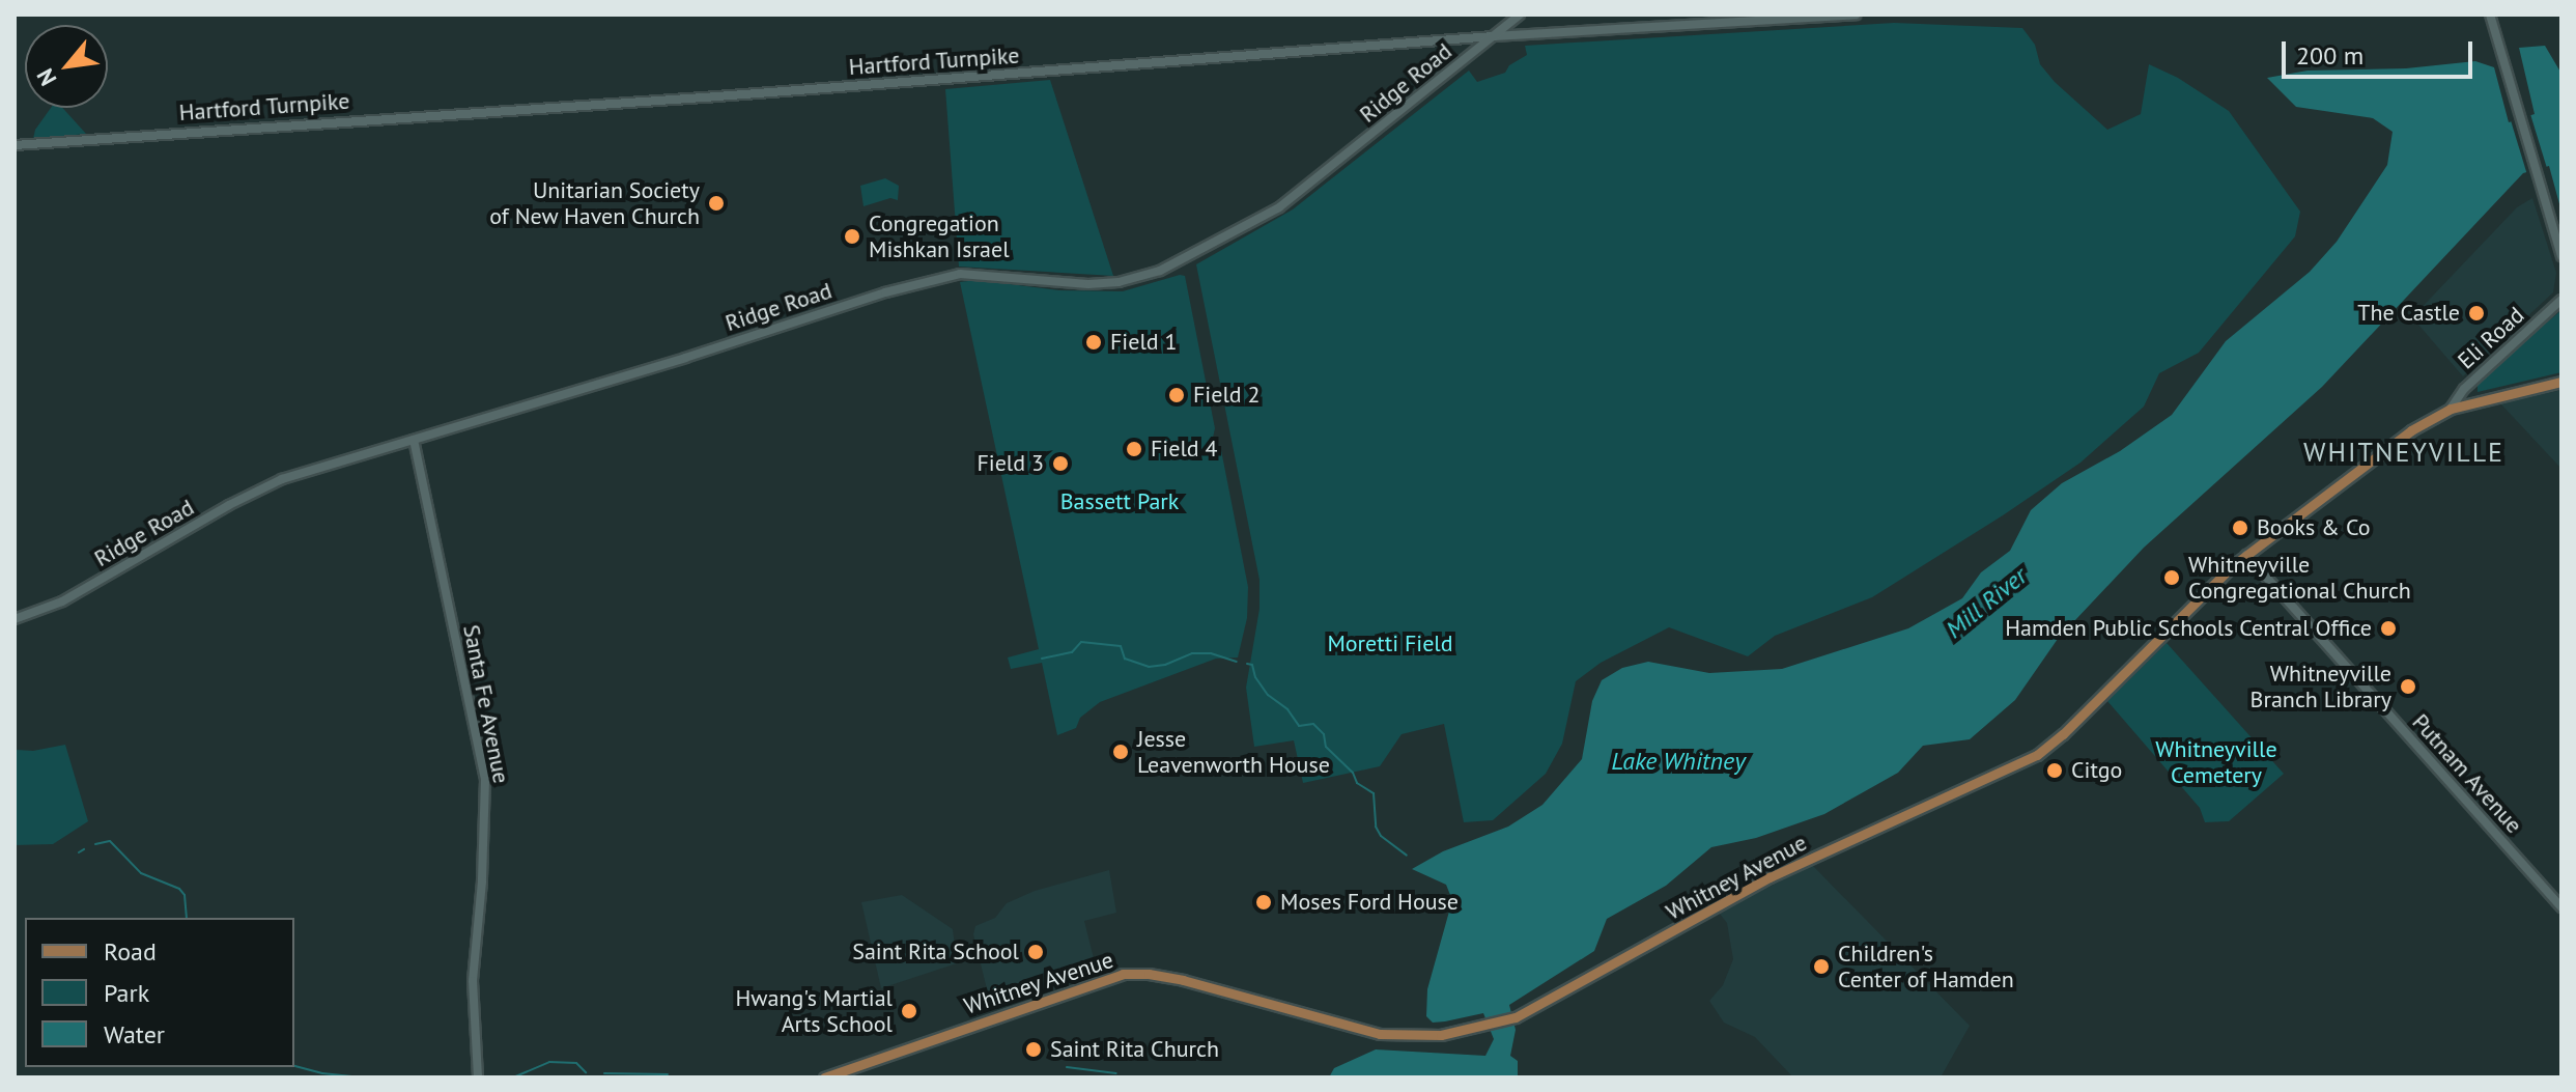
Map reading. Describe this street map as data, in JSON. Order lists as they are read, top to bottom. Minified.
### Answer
{"streets":{"main road":["Hartford Turnpike","Ridge Road","Eli Road","Santa Fe Avenue","Putnam Avenue","Whitney Avenue"]},"crossings":[["Hartford Turnpike","Ridge Road"],["Ridge Road","Santa Fe Avenue"],["Eli Road","Whitney Avenue"],["Putnam Avenue","Whitney Avenue"]],"districts":["WHITNEYVILLE"],"water":["Mill River","Lake Whitney"],"parks":["Bassett Park","Moretti Field","Whitneyville Cemetery"],"places":["Unitarian Society of New Haven Church","Congregation Mishkan Israel","The Castle","Field 1","Field 2","Field 4","Field 3","Books & Co","Whitneyville Congregational Church","Hamden Public Schools Central Office","Whitneyville Branch Library","Jesse Leavenworth House","Citgo","Moses Ford House","Saint Rita School","Children's Center of Hamden","Hwang's Martial Arts School","Saint Rita Church"],"legend":["Road","Park","Water"],"scale_bar":"200 m","north":"bottom left"}
